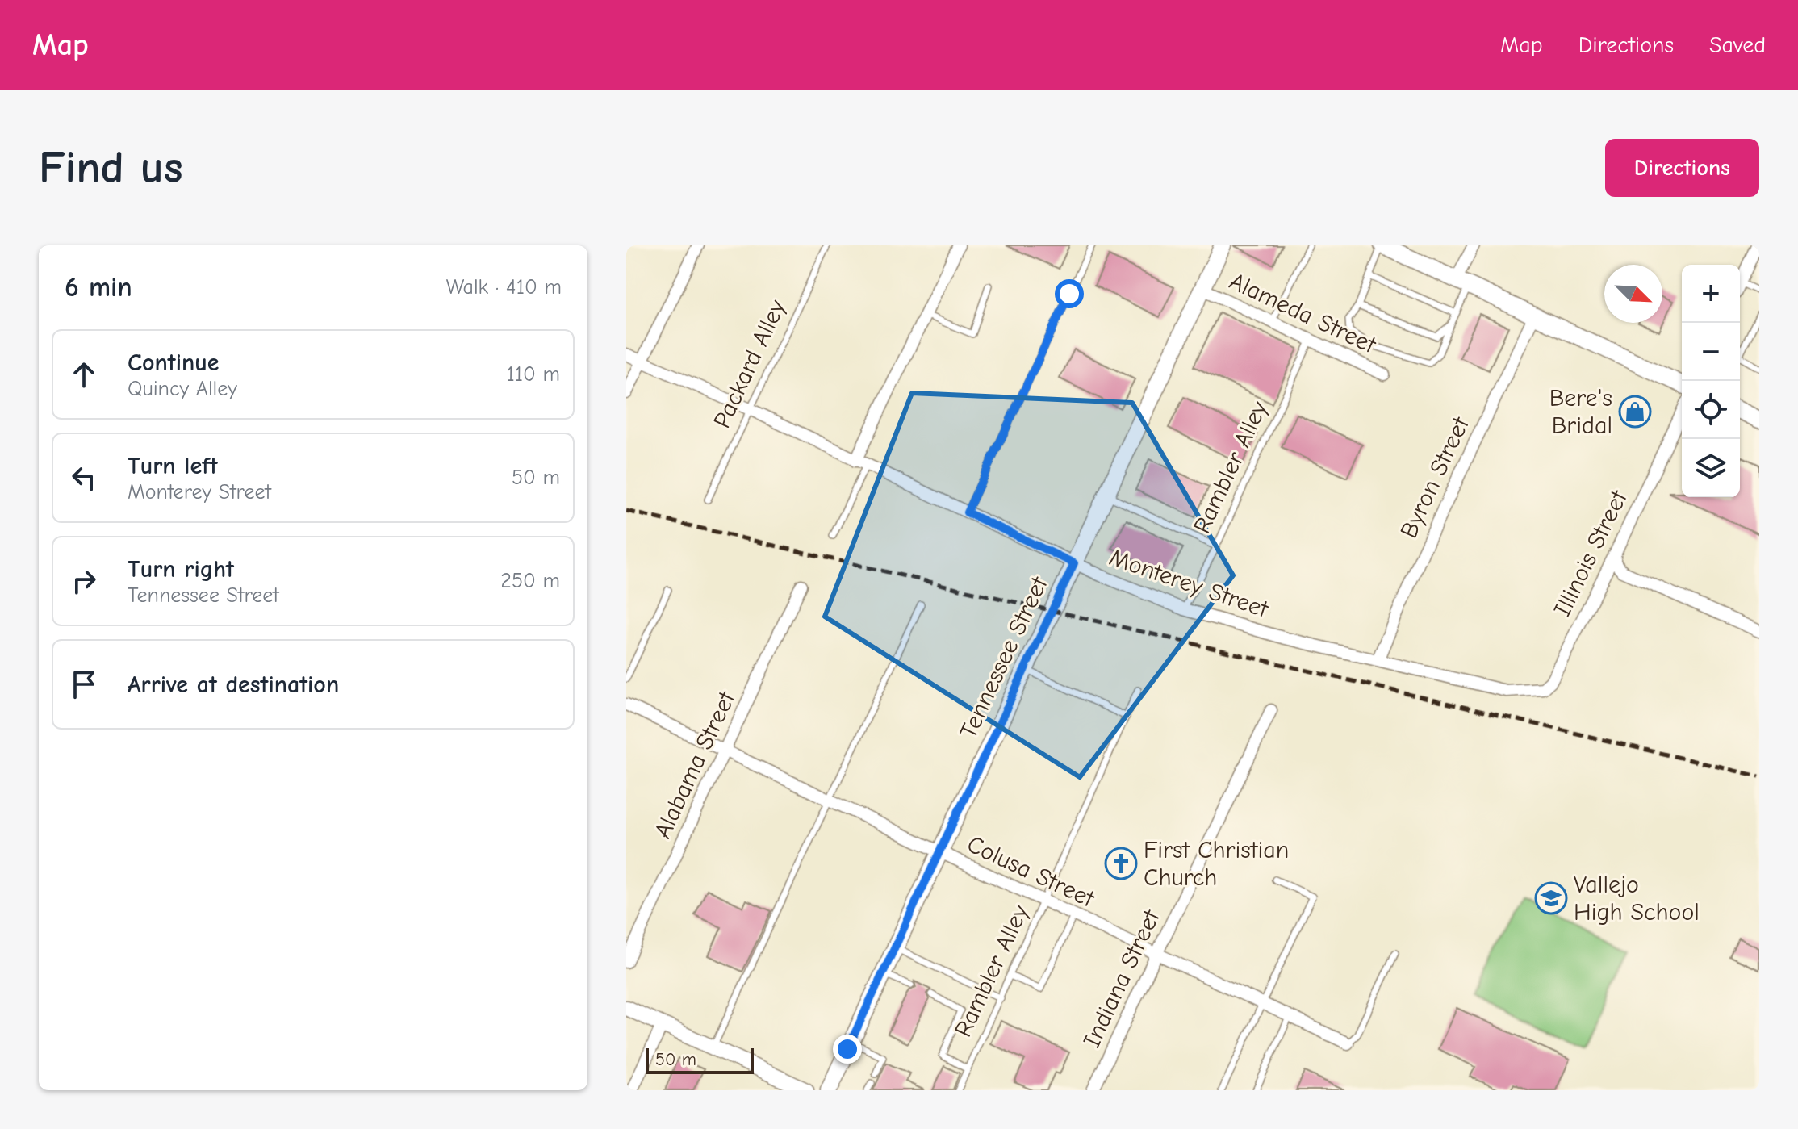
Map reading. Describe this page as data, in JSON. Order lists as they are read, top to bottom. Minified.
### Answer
{"streets":{"main road":["Tennessee Street"],"street":["Alameda Street","Byron Street","Illinois Street","Monterey Street","Alabama Street","Colusa Street","Indiana Street"],"lane":["Packard Alley","Rambler Alley"]},"crossings":[["Alameda Street","Rambler Alley"],["Alameda Street","Tennessee Street"],["Packard Alley","Monterey Street"],["Rambler Alley","Monterey Street"],["Rambler Alley","Colusa Street"],["Byron Street","Monterey Street"],["Illinois Street","Monterey Street"],["Monterey Street","Tennessee Street"],["Tennessee Street","Colusa Street"],["Alabama Street","Colusa Street"],["Colusa Street","Indiana Street"]],"places":{"shop":["Bere's Bridal"],"church":["First Christian Church"],"school or university":["Vallejo High School"]},"scale_bar":"50 m","north":"bottom right","page":{"header":"Map","nav":["Map","Directions","Saved"],"buttons":"Directions","title":"Find us","heading":["6 min","Walk · 410 m"],"map_buttons":["+","−"],"list":[["Continue","Quincy Alley","110 m"],["Turn left","Monterey Street","50 m"],["Turn right","Tennessee Street","250 m"],"Arrive at destination"],"scale":"50 m"}}
